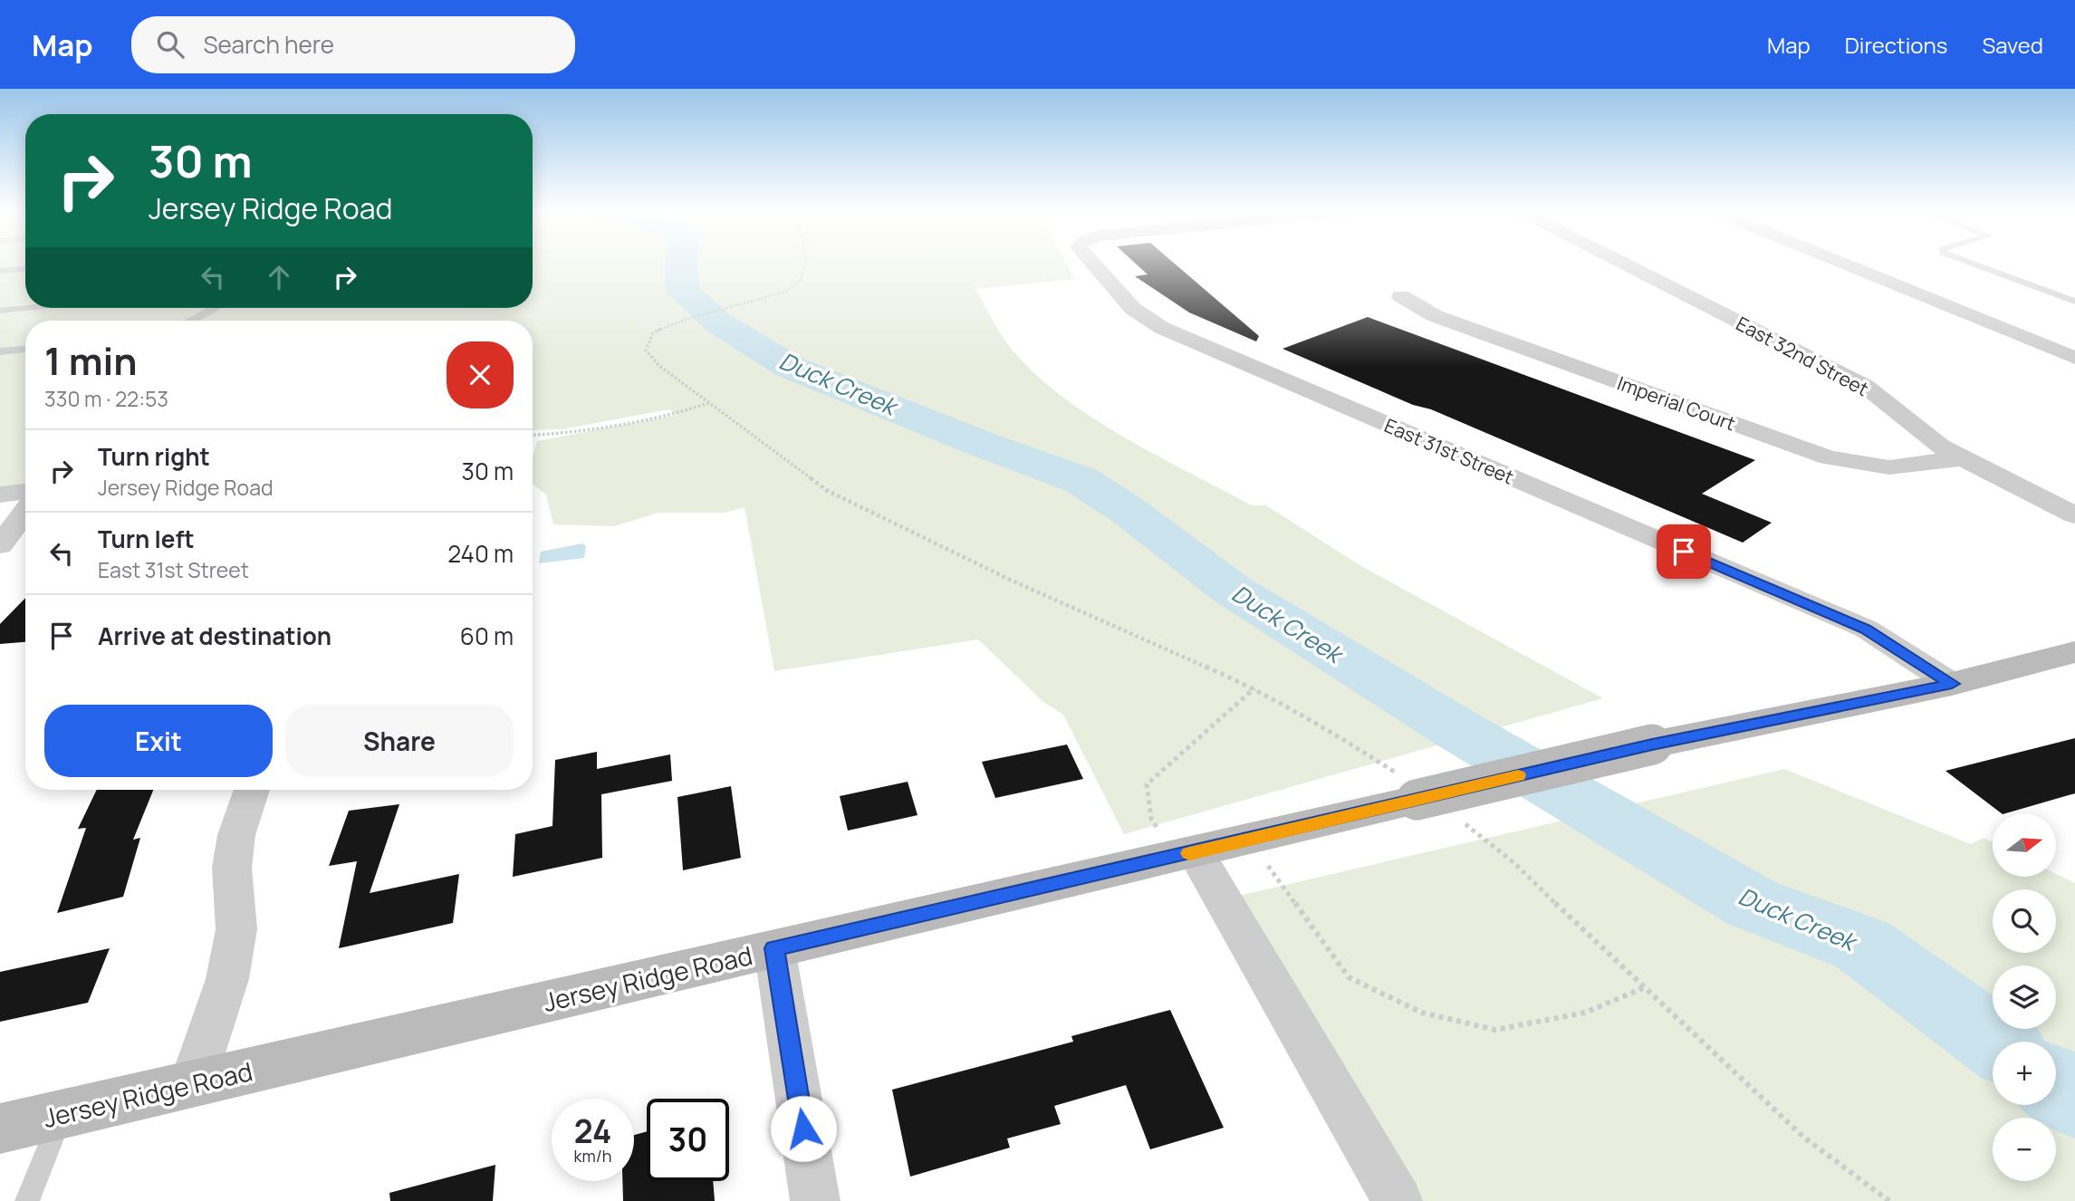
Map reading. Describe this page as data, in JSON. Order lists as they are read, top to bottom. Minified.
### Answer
{"streets":{"street":["East 32nd Street","Imperial Court","East 31st Street","Jersey Ridge Road"]},"crossings":[["East 32nd Street","Imperial Court"],["East 31st Street","Jersey Ridge Road"]],"water":["Duck Creek"],"north":"right","page":{"header":"Map","search":"Search here","nav":["Map","Directions","Saved"],"turn":["30 m","Jersey Ridge Road"],"heading":["1 min","330 m · 22:53"],"list":[{"name":"Turn right","note":"Jersey Ridge Road","value":"30 m"},{"name":"Turn left","note":"East 31st Street","value":"240 m"},{"name":"Arrive at destination","value":"60 m"}],"buttons":["Exit","Share"],"map_buttons":["+","−"],"speed":"24 km/h","limit":"30"}}
